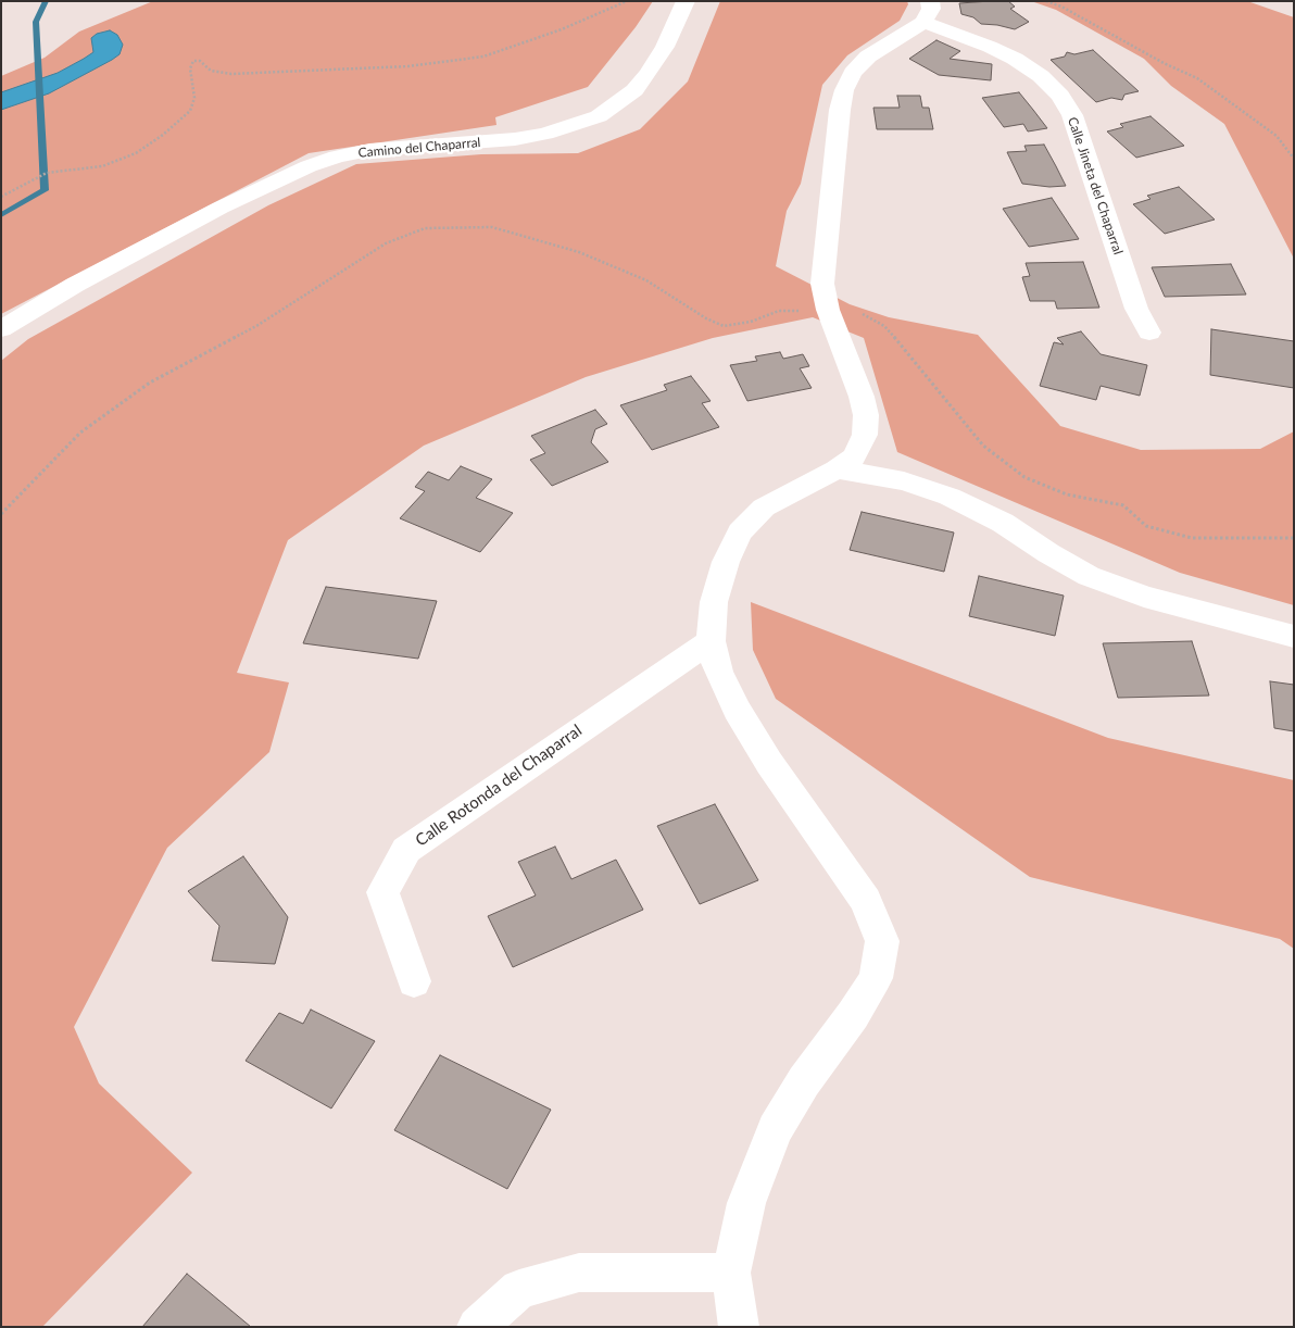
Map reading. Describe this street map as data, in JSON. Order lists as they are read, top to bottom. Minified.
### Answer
{"streets":{"street":["Camino del Chaparral","Calle Jineta del Chaparral","Calle Rotonda del Chaparral"]}}
